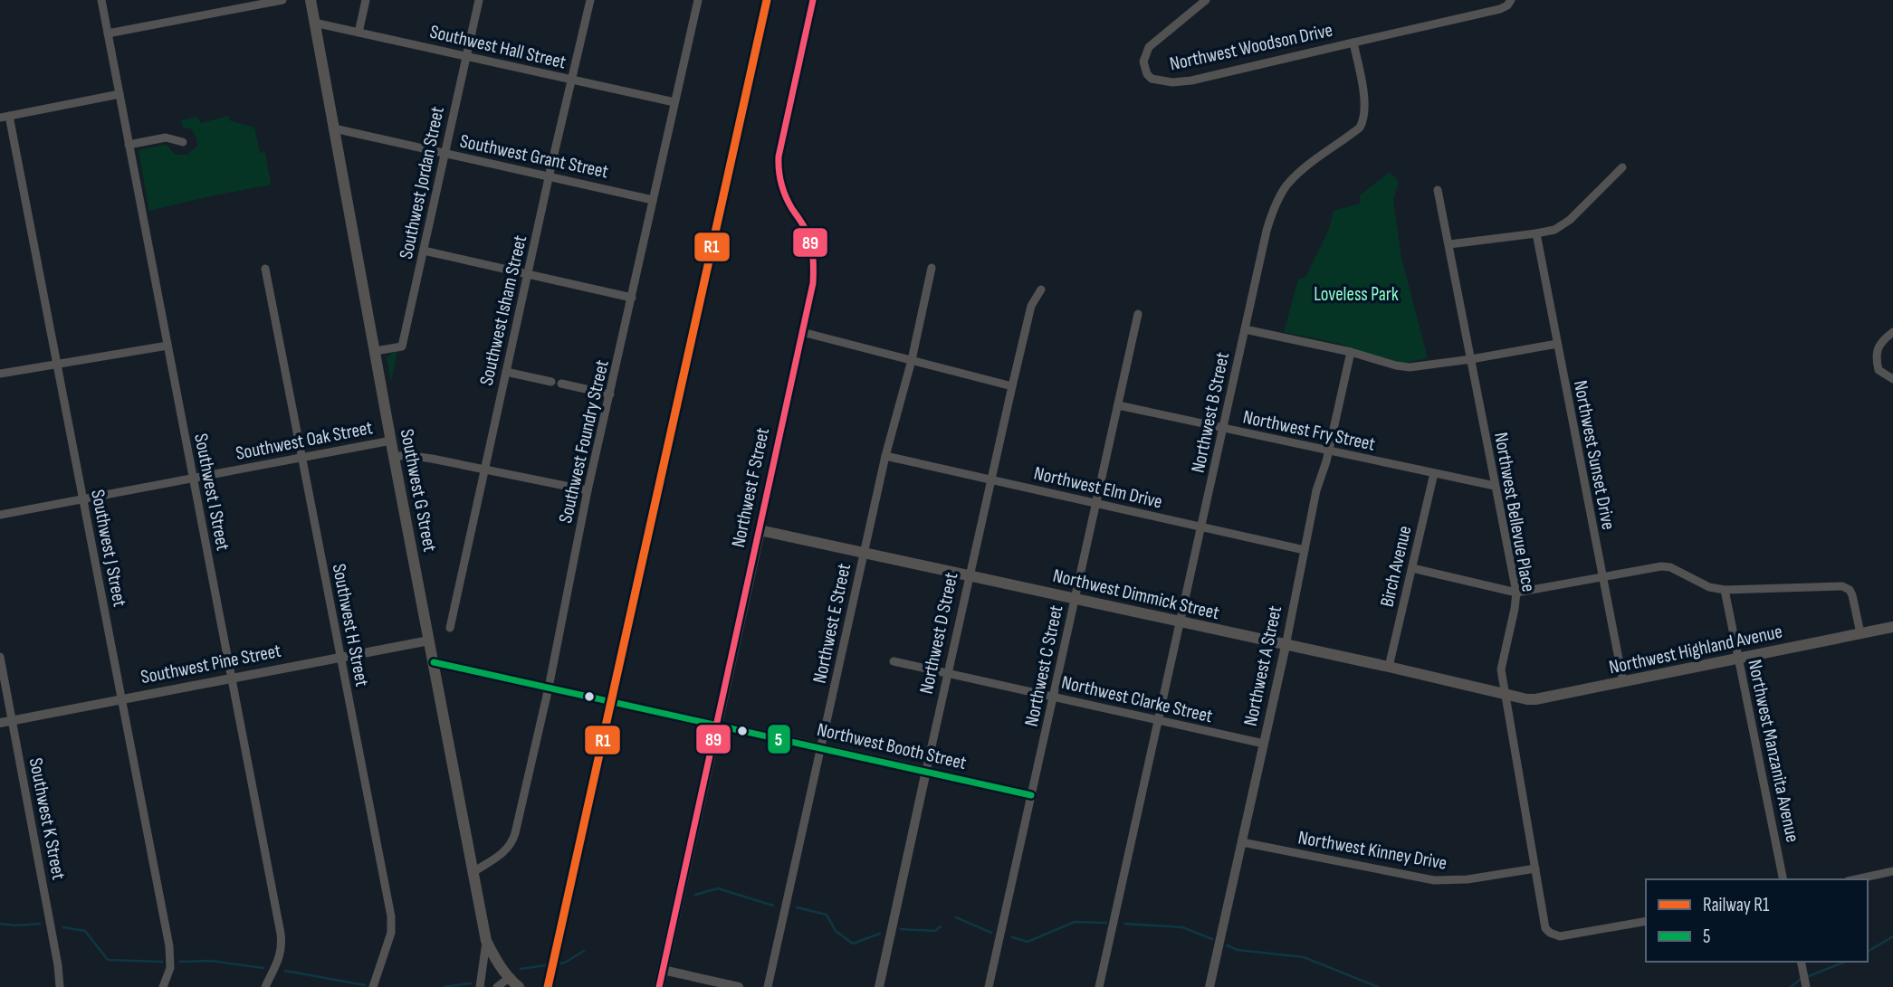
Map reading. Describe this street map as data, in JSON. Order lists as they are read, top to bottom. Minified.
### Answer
{"streets":{"main road":["Northwest F Street","Southwest G Street","Northwest Dimmick Street","Northwest Highland Avenue"],"street":["Southwest Hall Street","Northwest Woodson Drive","Southwest Grant Street","Southwest Jordan Street","Southwest Isham Street","Northwest B Street","Northwest Fry Street","Southwest Oak Street","Southwest Foundry Street","Northwest Sunset Drive","Northwest Elm Drive","Southwest I Street","Northwest Bellevue Place","Southwest J Street","Birch Avenue","Northwest E Street","Southwest H Street","Northwest D Street","Southwest Pine Street","Northwest C Street","Northwest A Street","Northwest Clarke Street","Northwest Booth Street","Northwest Manzanita Avenue","Southwest K Street","Northwest Kinney Drive"]},"crossings":[["Southwest Hall Street","Southwest Jordan Street"],["Southwest Hall Street","Southwest Isham Street"],["Southwest Hall Street","Southwest Foundry Street"],["Southwest Hall Street","Southwest G Street"],["Northwest Woodson Drive","Northwest B Street"],["Southwest Grant Street","Southwest Jordan Street"],["Southwest Grant Street","Southwest Isham Street"],["Southwest Grant Street","Southwest Foundry Street"],["Southwest Grant Street","Southwest G Street"],["Southwest Jordan Street","Southwest G Street"],["Northwest B Street","Northwest Fry Street"],["Northwest B Street","Northwest Elm Drive"],["Northwest B Street","Northwest Dimmick Street"],["Northwest B Street","Northwest Clarke Street"],["Northwest Fry Street","Northwest Bellevue Place"],["Northwest Fry Street","Birch Avenue"],["Northwest Fry Street","Northwest C Street"],["Northwest Fry Street","Northwest A Street"],["Southwest Oak Street","Southwest G Street"],["Southwest Oak Street","Southwest I Street"],["Southwest Oak Street","Southwest J Street"],["Southwest Oak Street","Southwest H Street"],["Southwest Foundry Street","Southwest G Street"],["Southwest Foundry Street","Northwest Booth Street"],["Northwest Sunset Drive","Northwest Highland Avenue"],["Northwest F Street","Northwest Dimmick Street"],["Northwest F Street","Northwest Booth Street"],["Northwest Elm Drive","Northwest E Street"],["Northwest Elm Drive","Northwest D Street"],["Northwest Elm Drive","Northwest C Street"],["Northwest Elm Drive","Northwest A Street"],["Southwest G Street","Southwest Pine Street"],["Southwest G Street","Northwest Booth Street"],["Southwest I Street","Southwest Pine Street"],["Northwest Bellevue Place","Northwest Dimmick Street"],["Northwest Bellevue Place","Northwest Highland Avenue"],["Northwest Bellevue Place","Northwest Kinney Drive"],["Southwest J Street","Southwest Pine Street"],["Birch Avenue","Northwest Dimmick Street"],["Northwest Dimmick Street","Northwest E Street"],["Northwest Dimmick Street","Northwest D Street"],["Northwest Dimmick Street","Northwest Highland Avenue"],["Northwest Dimmick Street","Northwest C Street"],["Northwest Dimmick Street","Northwest A Street"],["Northwest E Street","Northwest Booth Street"],["Southwest H Street","Southwest Pine Street"],["Northwest D Street","Northwest Clarke Street"],["Northwest D Street","Northwest Booth Street"],["Northwest Highland Avenue","Northwest Manzanita Avenue"],["Southwest Pine Street","Southwest K Street"],["Northwest C Street","Northwest Clarke Street"],["Northwest C Street","Northwest Booth Street"],["Northwest A Street","Northwest Clarke Street"],["Northwest A Street","Northwest Kinney Drive"]],"parks":["Loveless Park"],"lines":["rail line R1","transit line 89","transit line 5"],"legend":["Railway R1","5"]}
